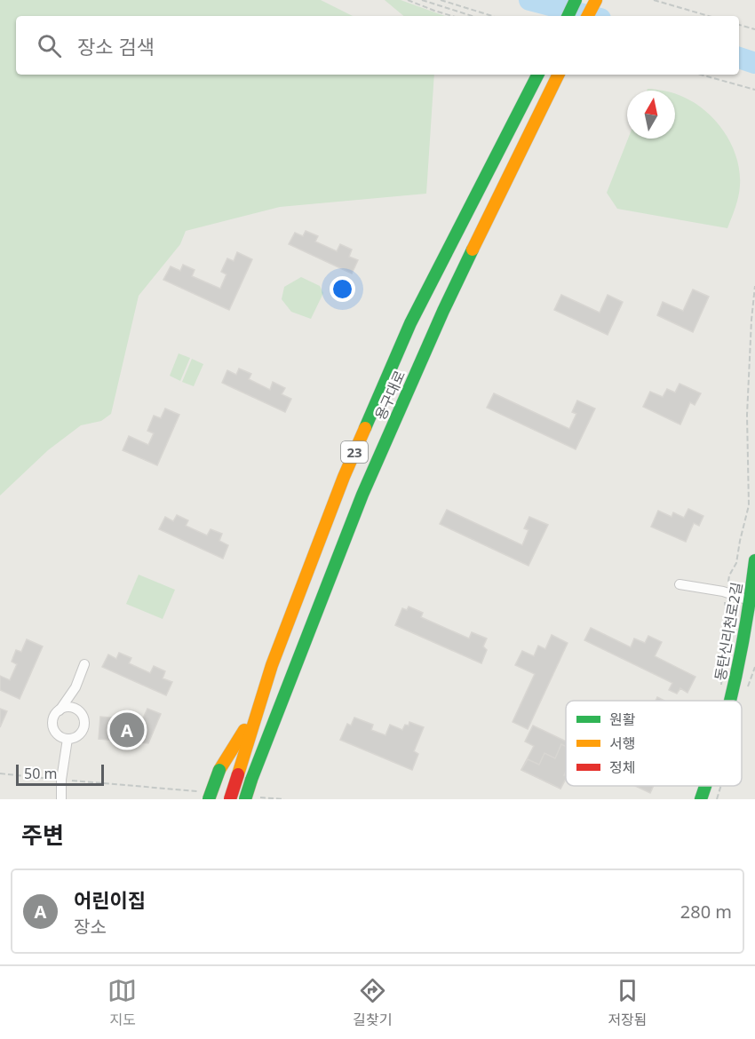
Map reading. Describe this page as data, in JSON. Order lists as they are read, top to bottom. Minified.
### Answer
{"streets":{"main road":["용구대로","23","동탄신리천로2길"]},"legend":["원활","서행","정체"],"scale_bar":"50 m","north":"top","page":{"search":"장소 검색","pins":"A","scale":"50 m","heading":"주변","list":[{"mark":"A","name":"어린이집","note":"장소","value":"280 m"}],"nav":["지도","길찾기","저장됨"]}}
